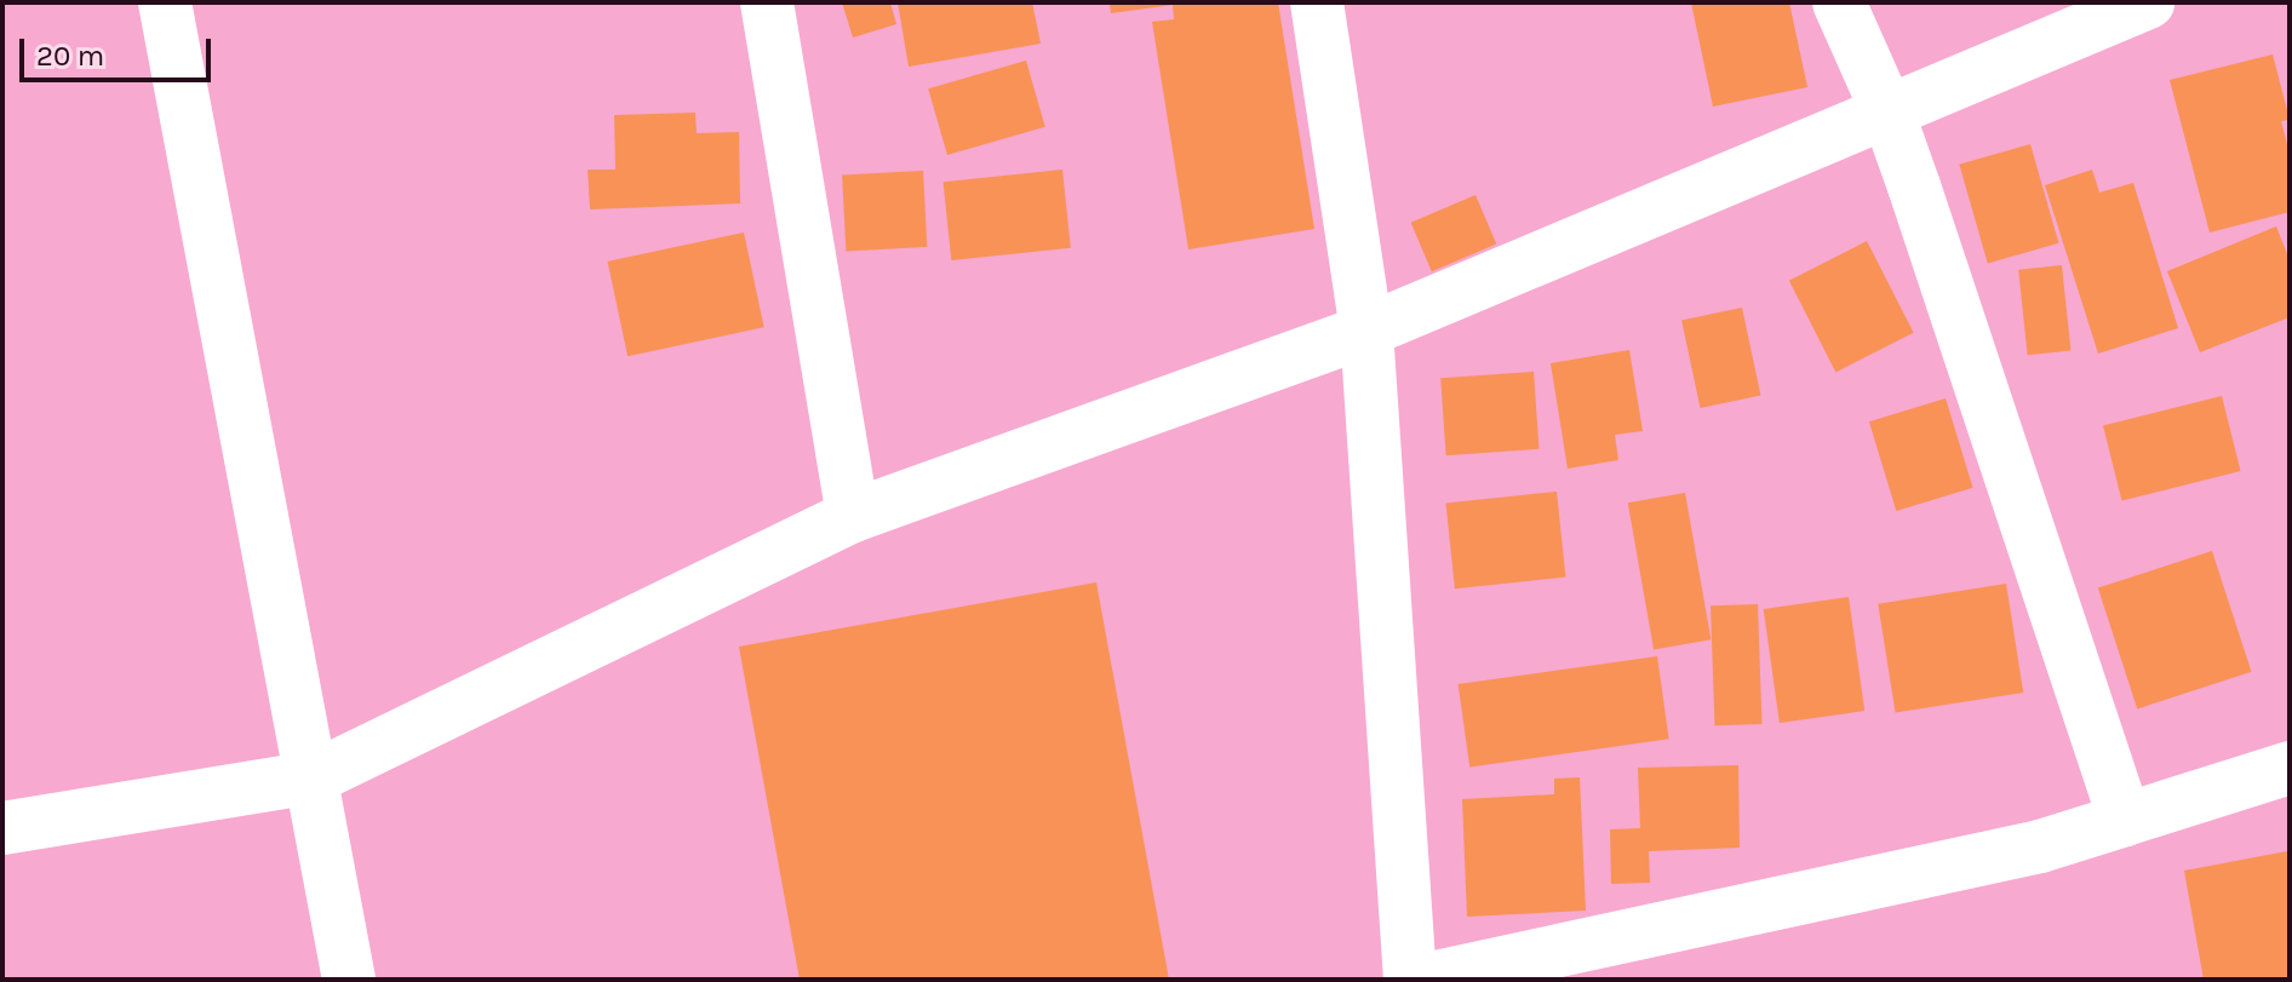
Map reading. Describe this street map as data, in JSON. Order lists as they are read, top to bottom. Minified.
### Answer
{"scale_bar":"20 m"}
